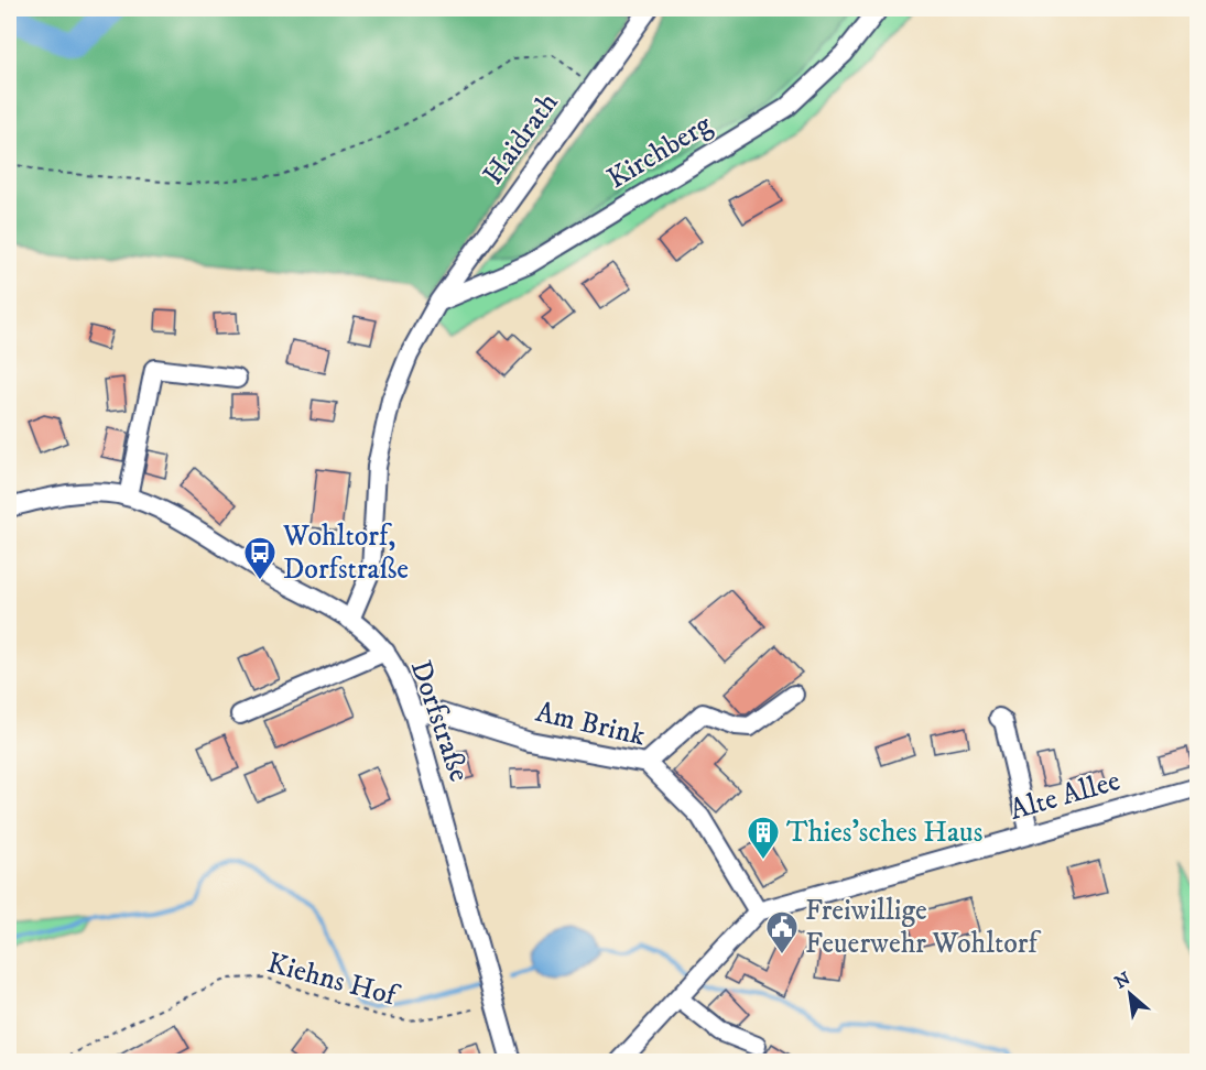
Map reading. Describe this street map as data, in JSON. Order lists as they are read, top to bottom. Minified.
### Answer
{"streets":{"street":["Haidrath","Kirchberg","Dorfstraße","Am Brink","Alte Allee"],"path":["Kiehns Hof"]},"crossings":[["Haidrath","Kirchberg"],["Dorfstraße","Am Brink"],["Dorfstraße","Kiehns Hof"],["Am Brink","Alte Allee"]],"places":{"bus stop":["Wohltorf, Dorfstraße"],"building":["Thies'sches Haus"],"public building":["Freiwillige Feuerwehr Wohltorf"]},"north":"top left"}
